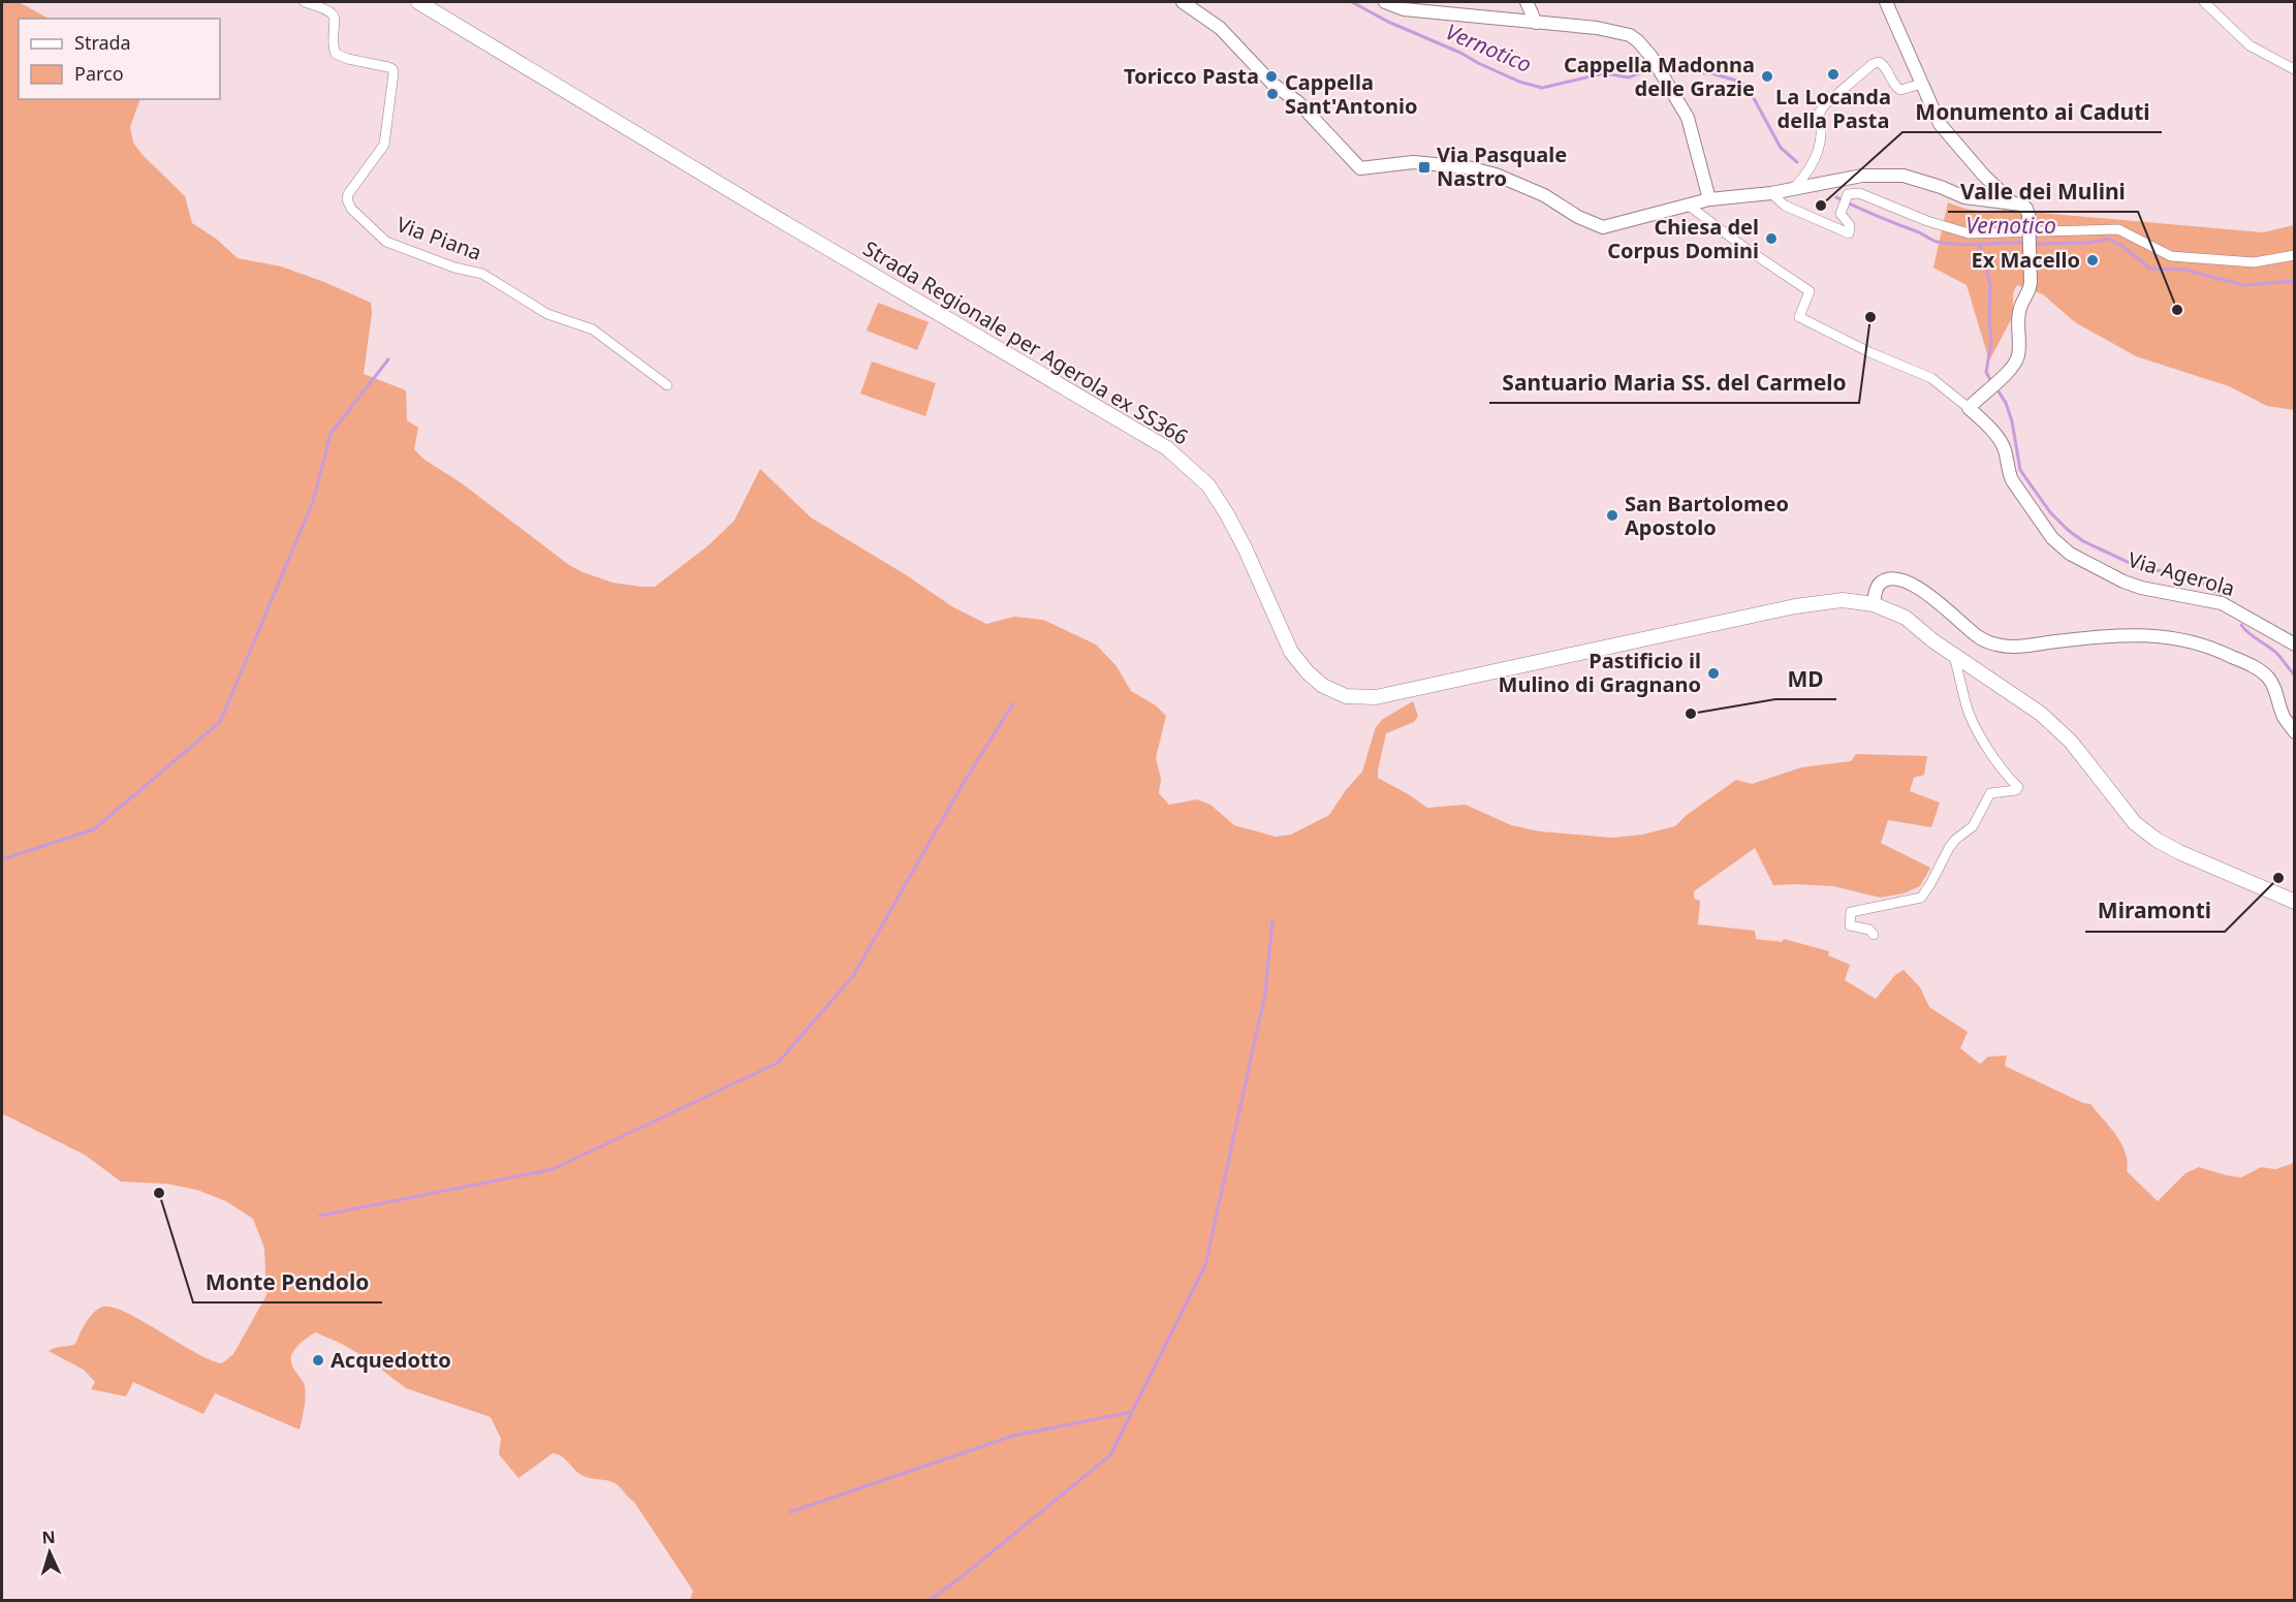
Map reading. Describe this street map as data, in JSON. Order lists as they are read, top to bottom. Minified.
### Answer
{"streets":{"main road":["Strada Regionale per Agerola ex SS366"],"street":["Via Piana","Via Agerola"]},"water":["Vernotico"],"places":{"other":["La Locanda della Pasta","Toricco Pasta","Cappella Madonna delle Grazie","Cappella Sant'Antonio","Monumento ai Caduti","Chiesa del Corpus Domini","Ex Macello","Valle dei Mulini","Santuario Maria SS. del Carmelo","San Bartolomeo Apostolo","Pastificio il Mulino di Gragnano","MD","Miramonti","Monte Pendolo","Acquedotto"],"transit":["Via Pasquale Nastro"]},"legend":["Strada","Parco"],"north":"top"}
